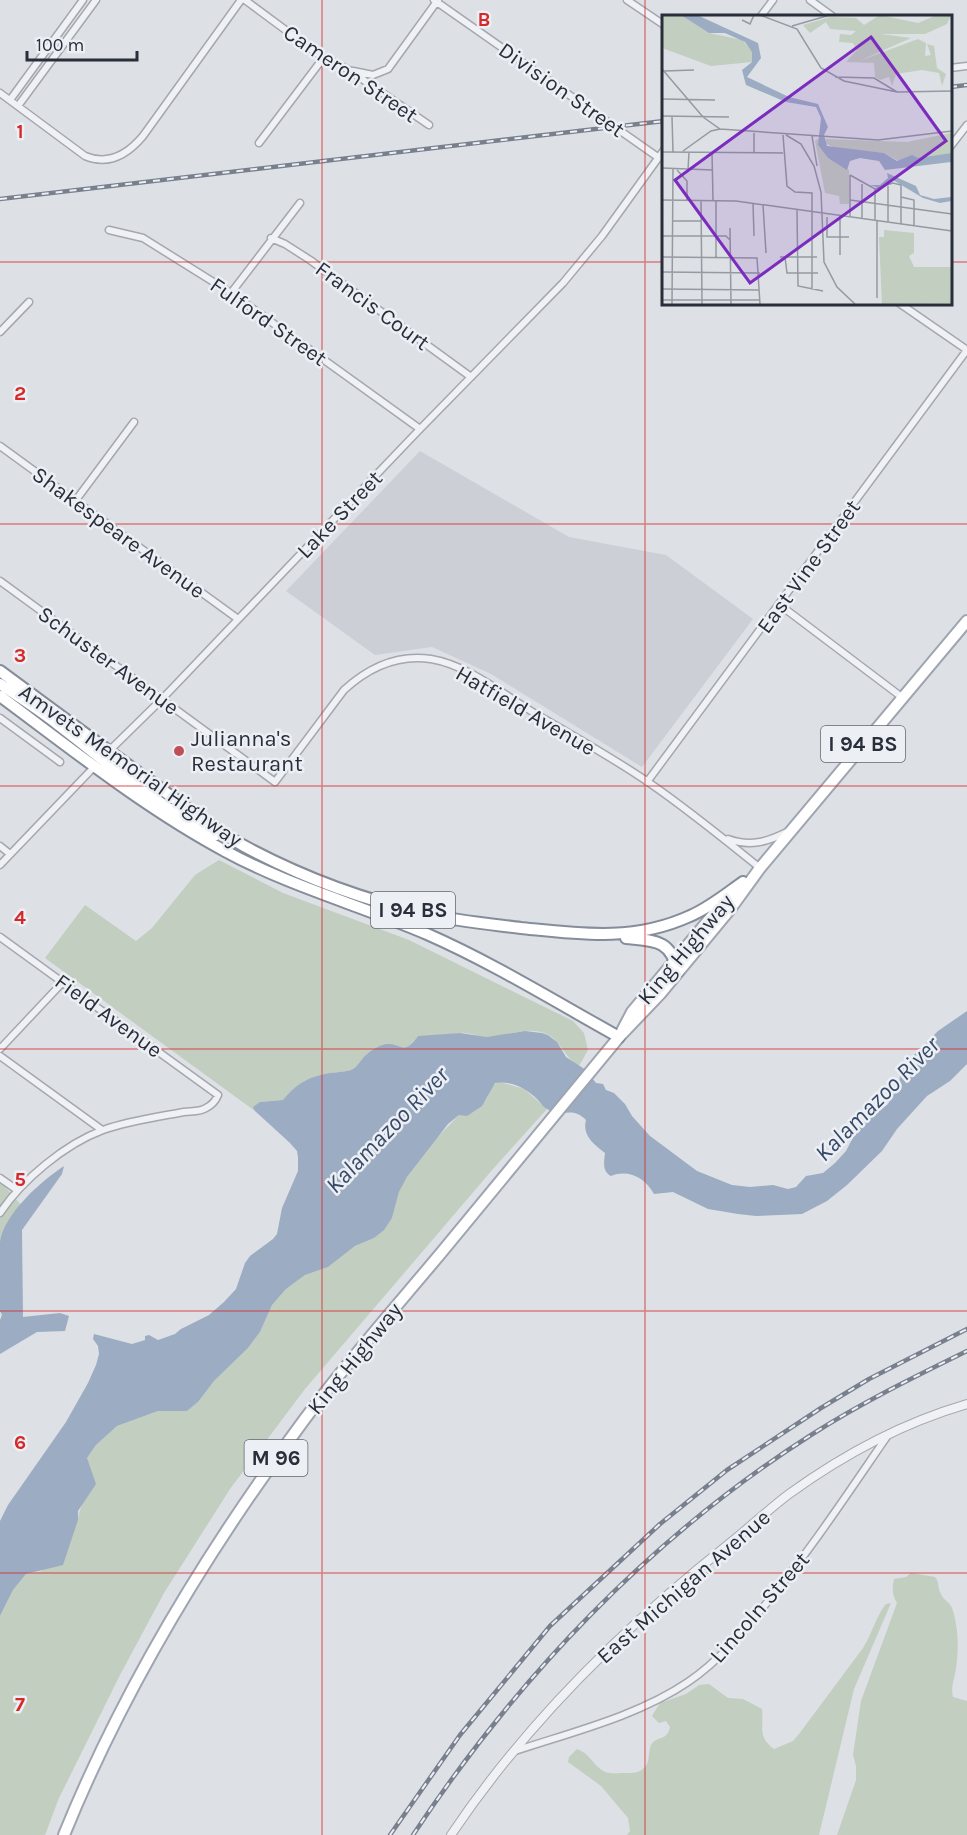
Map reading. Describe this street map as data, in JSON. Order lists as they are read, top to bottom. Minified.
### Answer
{"streets":{"main road":["I 94 BS","Amvets Memorial Highway","King Highway","M 96"],"street":["Cameron Street","Division Street","Francis Court","Fulford Street","Lake Street","Shakespeare Avenue","East Vine Street","Schuster Avenue","Hatfield Avenue","Field Avenue","East Michigan Avenue","Lincoln Street"]},"crossings":[["Division Street","Lake Street"],["Francis Court","Lake Street"],["Fulford Street","Lake Street"],["Lake Street","Shakespeare Avenue"],["Lake Street","Schuster Avenue"],["Lake Street","Amvets Memorial Highway"],["East Vine Street","Hatfield Avenue"],["Schuster Avenue","Hatfield Avenue"],["Hatfield Avenue","King Highway"],["I 94 BS","Amvets Memorial Highway"],["I 94 BS","King Highway"],["Amvets Memorial Highway","King Highway"],["East Michigan Avenue","Lincoln Street"]],"water":["Kalamazoo River"],"places":["Julianna's Restaurant"],"scale_bar":"100 m","grid":{"columns":["B"],"rows":["1","2","3","4","5","6","7"]}}
